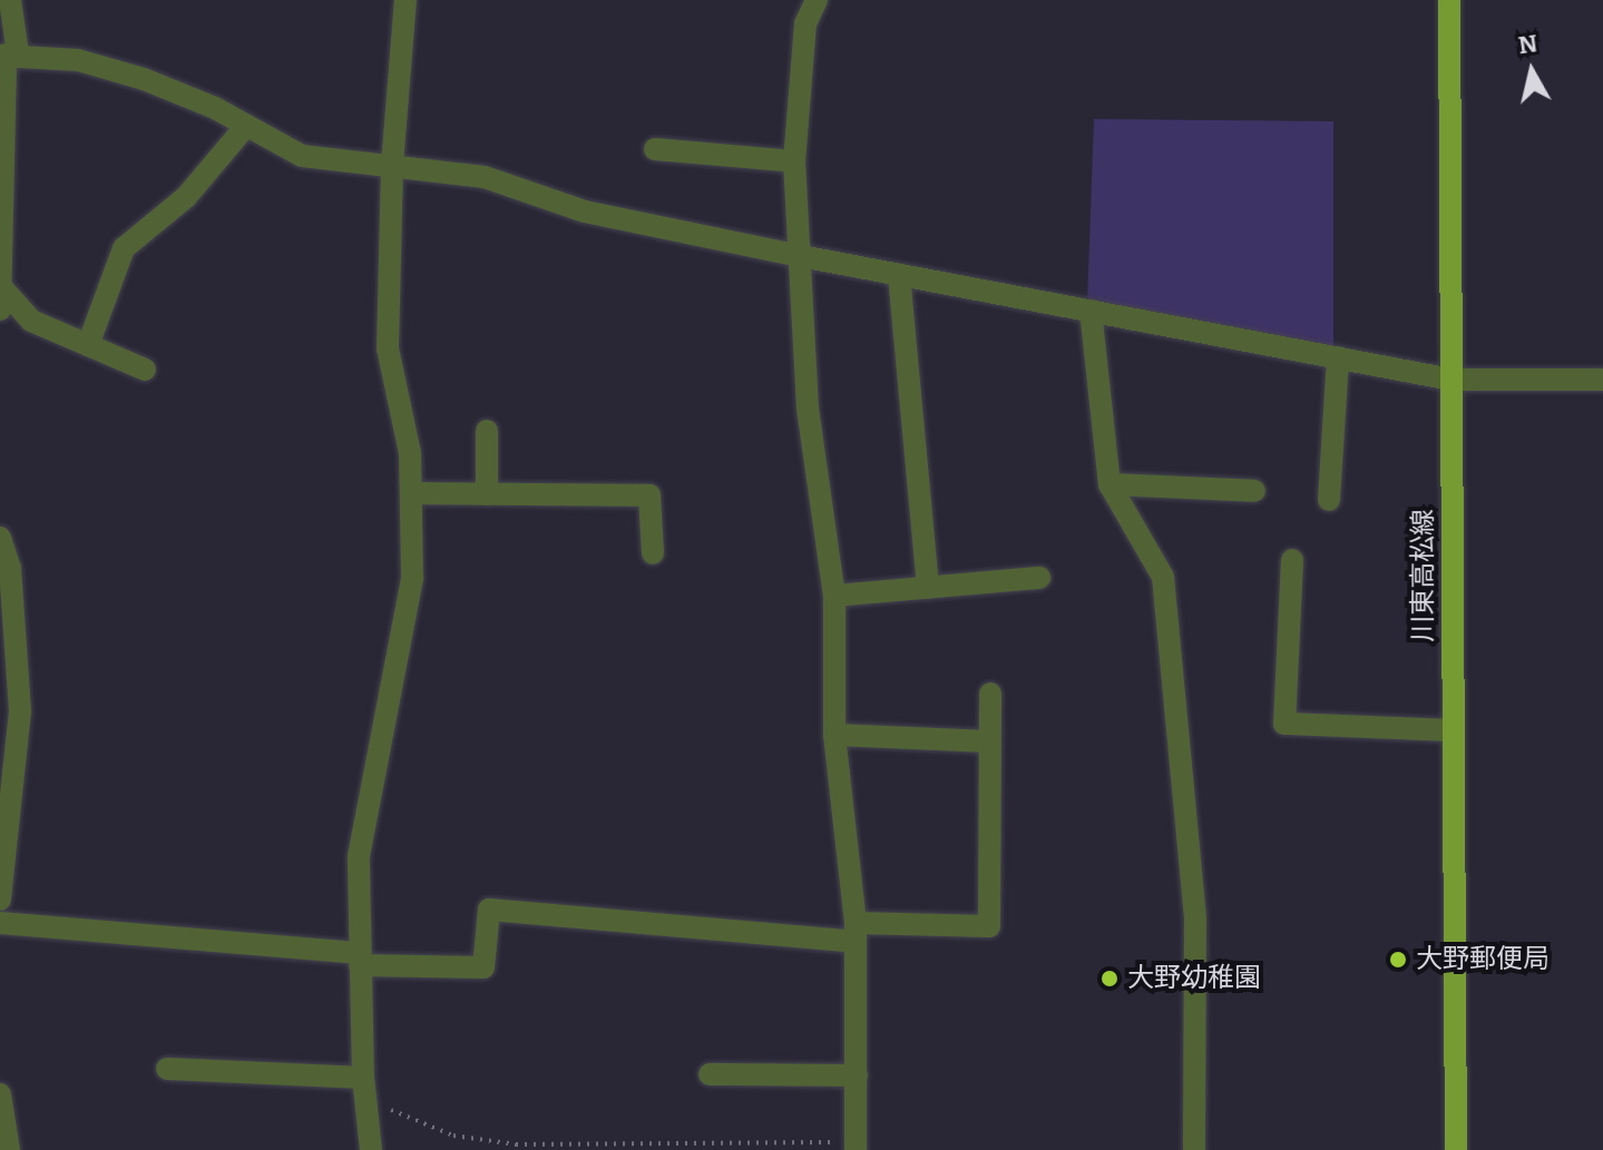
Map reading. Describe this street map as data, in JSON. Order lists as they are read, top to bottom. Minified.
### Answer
{"streets":{"main road":["川東高松線"]},"places":["大野郵便局","大野幼稚園"],"north":"top"}
